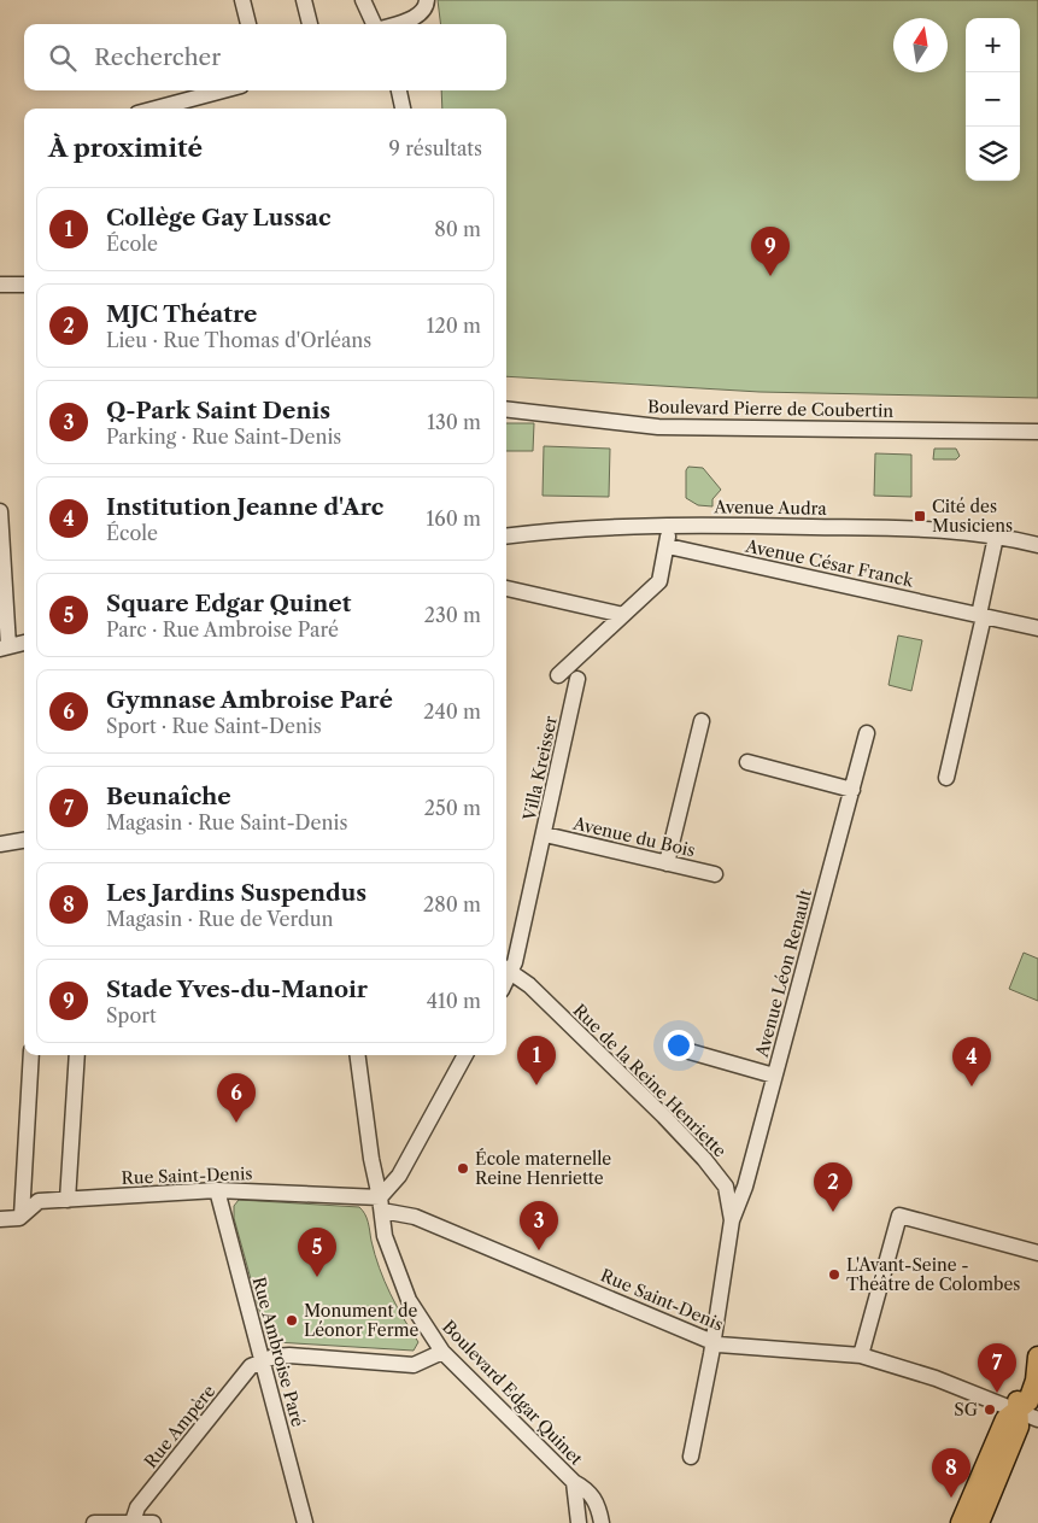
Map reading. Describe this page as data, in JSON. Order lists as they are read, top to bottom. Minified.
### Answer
{"streets":{"street":["Boulevard Pierre de Coubertin","Avenue Audra","Avenue César Franck","Villa Kreisser","Avenue du Bois","Avenue Léon Renault","Rue de la Reine Henriette","Rue Saint-Denis","Rue Ambroise Paré","Boulevard Edgar Quinet","Rue Ampère"]},"crossings":[["Villa Kreisser","Avenue du Bois"],["Villa Kreisser","Rue de la Reine Henriette"],["Avenue Léon Renault","Rue de la Reine Henriette"],["Rue de la Reine Henriette","Rue Saint-Denis"],["Rue Saint-Denis","Rue Ambroise Paré"],["Rue Saint-Denis","Boulevard Edgar Quinet"],["Rue Ambroise Paré","Rue Ampère"]],"places":{"transit":["Cité des Musiciens"],"other":["École maternelle Reine Henriette","L'Avant-Seine - Théâtre de Colombes","Monument de Léonor Ferme","SG"]},"north":"top","page":{"map_buttons":["+","−"],"search":"Rechercher","heading":["À proximité","9 résultats"],"list":[{"mark":"1","name":"Collège Gay Lussac","note":"École","value":"80 m"},{"mark":"2","name":"MJC Théatre","note":"Lieu · Rue Thomas d'Orléans","value":"120 m"},{"mark":"3","name":"Q-Park Saint Denis","note":"Parking · Rue Saint-Denis","value":"130 m"},{"mark":"4","name":"Institution Jeanne d'Arc","note":"École","value":"160 m"},{"mark":"5","name":"Square Edgar Quinet","note":"Parc · Rue Ambroise Paré","value":"230 m"},{"mark":"6","name":"Gymnase Ambroise Paré","note":"Sport · Rue Saint-Denis","value":"240 m"},{"mark":"7","name":"Beunaîche","note":"Magasin · Rue Saint-Denis","value":"250 m"},{"mark":"8","name":"Les Jardins Suspendus","note":"Magasin · Rue de Verdun","value":"280 m"},{"mark":"9","name":"Stade Yves-du-Manoir","note":"Sport","value":"410 m"}],"pins":["9","1","4","6","2","3","5","7","8"]}}
